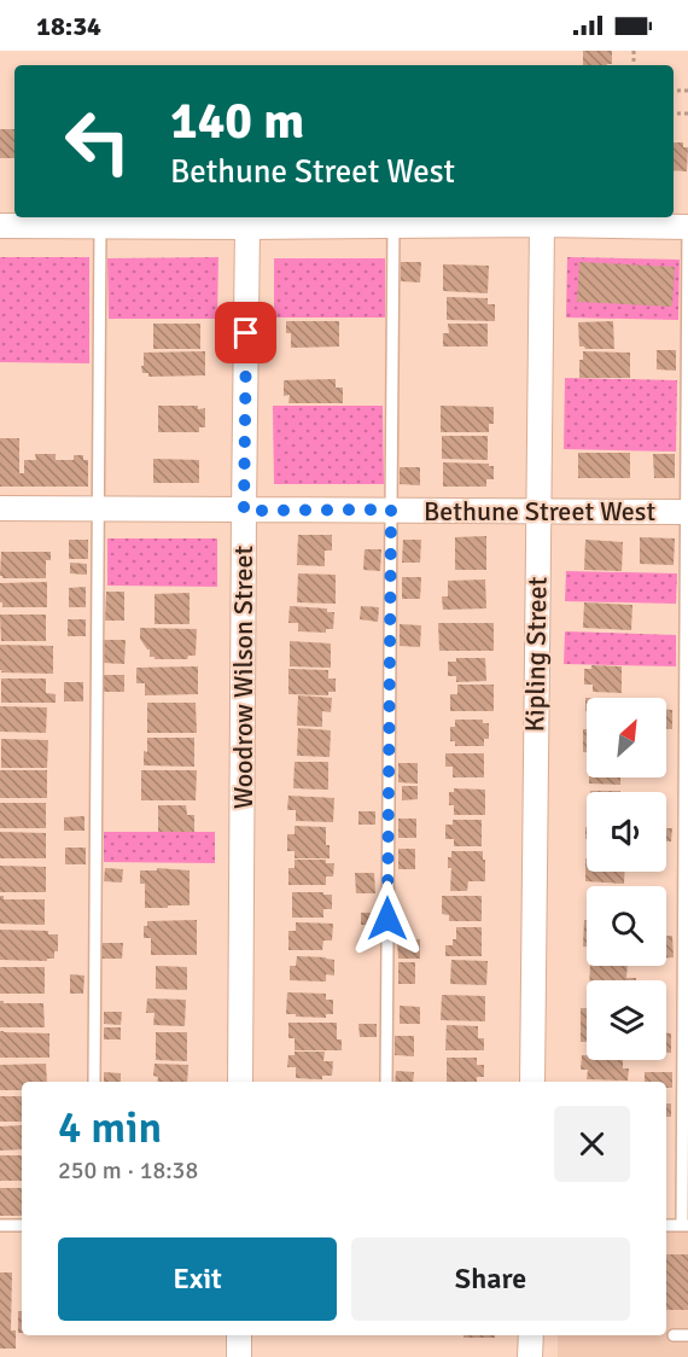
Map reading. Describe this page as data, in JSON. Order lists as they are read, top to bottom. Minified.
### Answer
{"streets":{"street":["Bethune Street West","Kipling Street","Woodrow Wilson Street"]},"crossings":[["Bethune Street West","Kipling Street"],["Bethune Street West","Woodrow Wilson Street"]],"north":"top right","page":{"status":"18:34","turn":["140 m","Bethune Street West"],"heading":["4 min","250 m · 18:38"],"buttons":["Exit","Share"]}}
